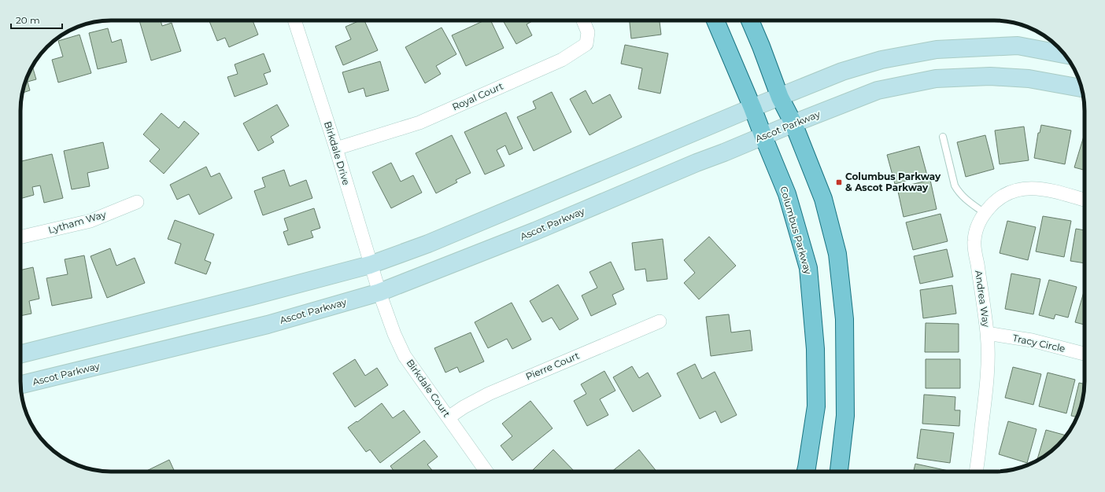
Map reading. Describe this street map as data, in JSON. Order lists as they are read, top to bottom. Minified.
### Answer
{"streets":{"main road":["Ascot Parkway","Columbus Parkway"],"street":["Royal Court","Birkdale Drive","Lytham Way","Andrea Way","Tracy Circle","Pierre Court","Birkdale Court"]},"crossings":[["Royal Court","Birkdale Drive"],["Ascot Parkway","Birkdale Drive"],["Ascot Parkway","Columbus Parkway"],["Ascot Parkway","Birkdale Court"],["Birkdale Drive","Birkdale Court"],["Andrea Way","Tracy Circle"],["Pierre Court","Birkdale Court"]],"places":{"transit":["Columbus Parkway & Ascot Parkway"]},"scale_bar":"20 m"}
